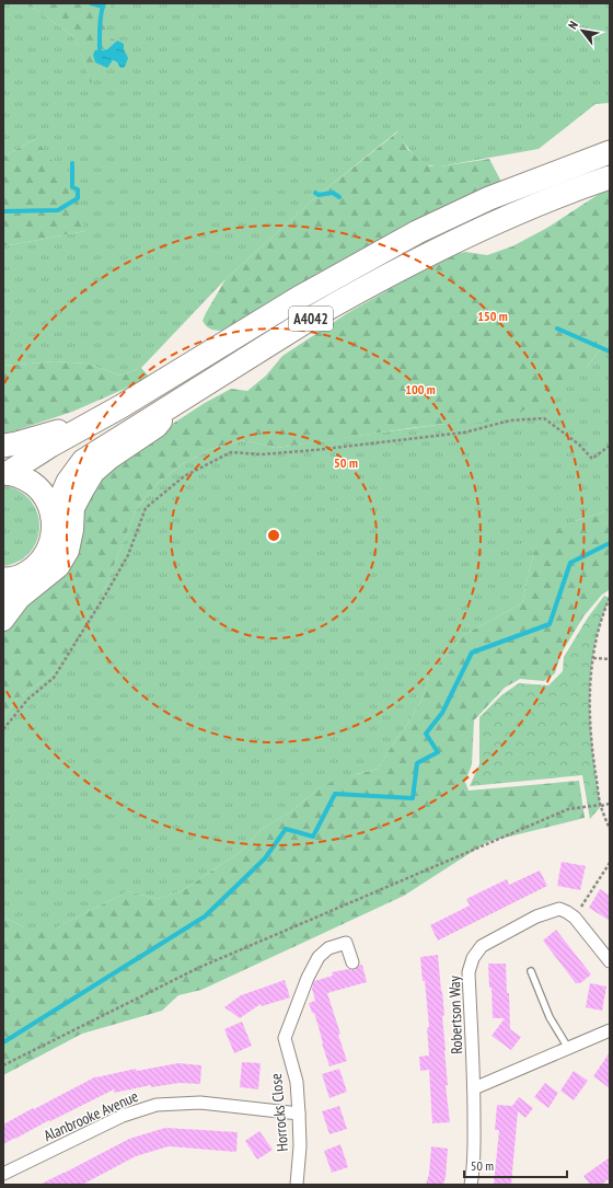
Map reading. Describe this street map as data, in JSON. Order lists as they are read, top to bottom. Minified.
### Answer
{"streets":{"highway":["A4042"],"street":["Robertson Way","Horrocks Close","Alanbrooke Avenue"]},"crossings":[["Horrocks Close","Alanbrooke Avenue"]],"scale_bar":"50 m","north":"top left","rings":["150 m","100 m","50 m"]}
